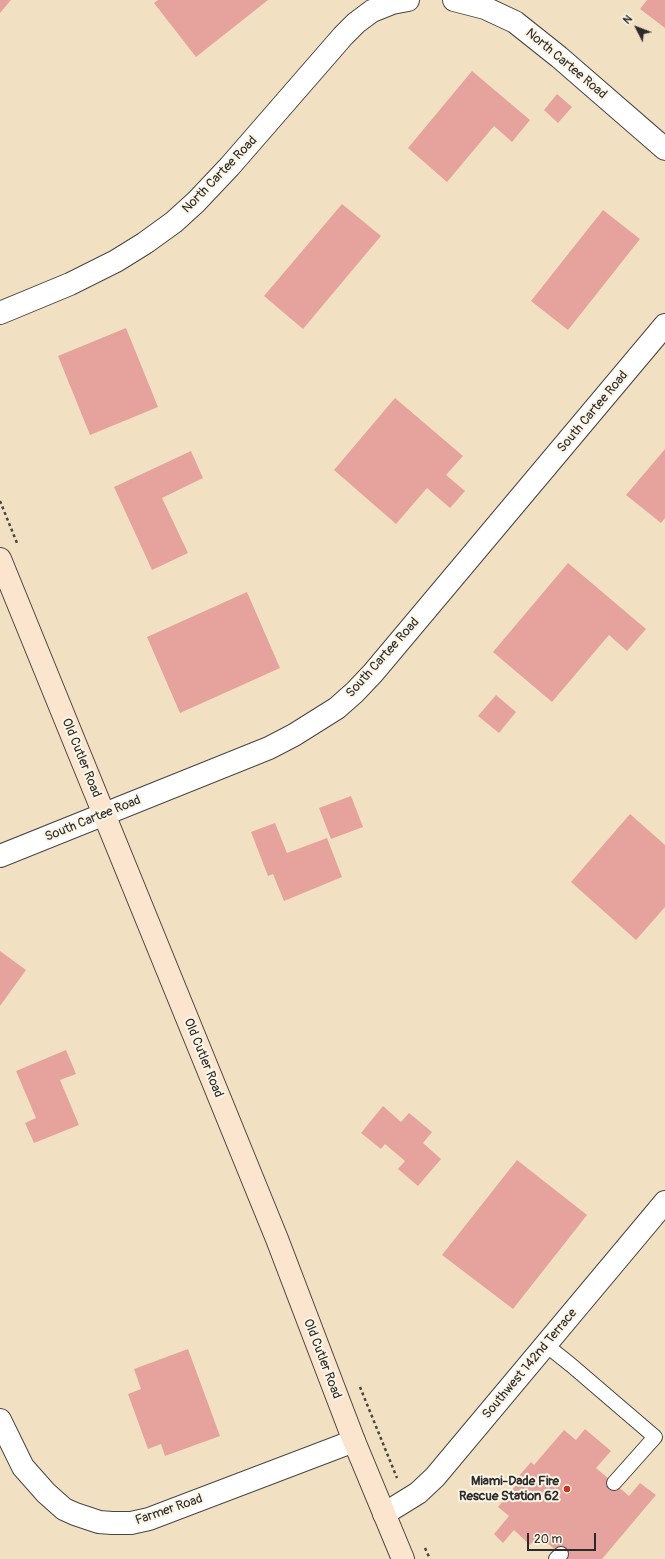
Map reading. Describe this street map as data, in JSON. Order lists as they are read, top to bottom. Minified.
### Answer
{"streets":{"main road":["Old Cutler Road"],"street":["North Cartee Road","South Cartee Road","Southwest 142nd Terrace","Farmer Road"]},"crossings":[["South Cartee Road","Old Cutler Road"],["Old Cutler Road","Southwest 142nd Terrace"],["Old Cutler Road","Farmer Road"]],"places":["Miami-Dade Fire Rescue Station 62"],"scale_bar":"20 m","north":"top left"}
